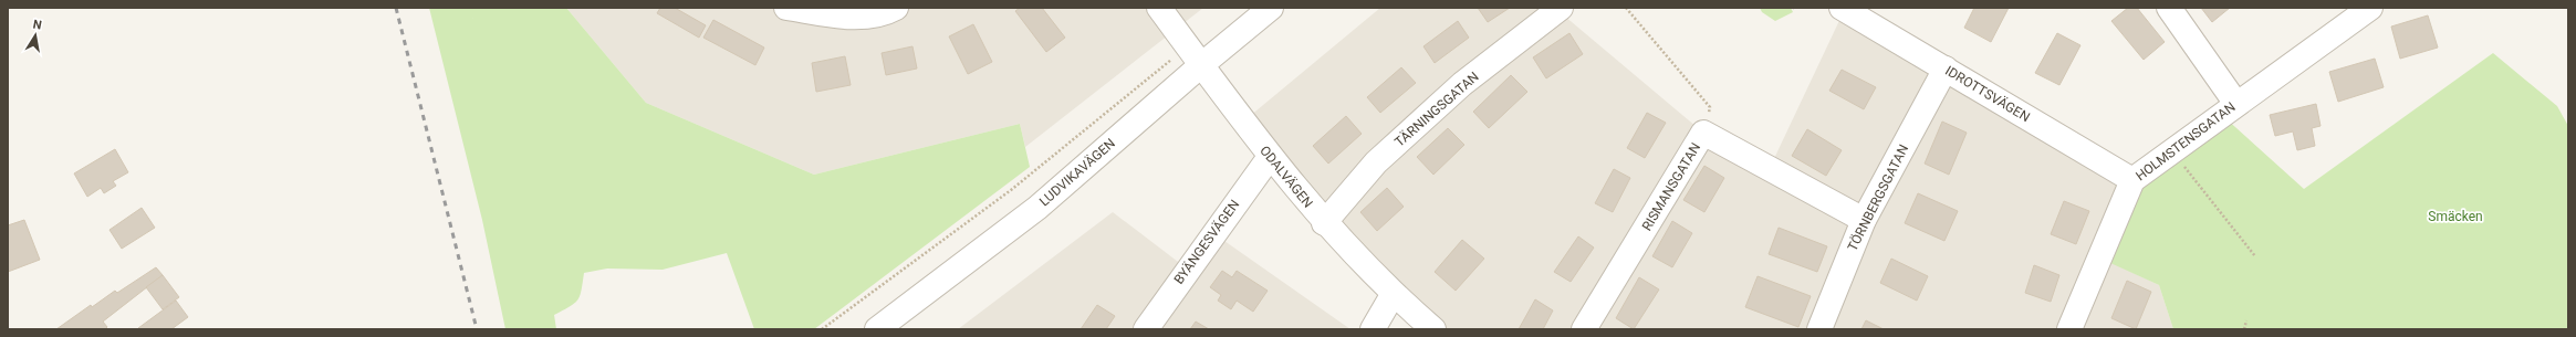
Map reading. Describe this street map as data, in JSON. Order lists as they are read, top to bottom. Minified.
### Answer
{"streets":{"street":["IDROTTSVÄGEN","TÄRNINGSGATAN","HOLMSTENSGATAN","LUDVIKAVÄGEN","ODALVÄGEN","RISMANSGATAN","TÖRNBERGSGATAN","BYÄNGESVÄGEN"]},"crossings":[["IDROTTSVÄGEN","HOLMSTENSGATAN"],["IDROTTSVÄGEN","TÖRNBERGSGATAN"],["TÄRNINGSGATAN","ODALVÄGEN"],["LUDVIKAVÄGEN","ODALVÄGEN"],["ODALVÄGEN","BYÄNGESVÄGEN"],["RISMANSGATAN","TÖRNBERGSGATAN"]],"parks":["Smäcken"],"north":"top"}
